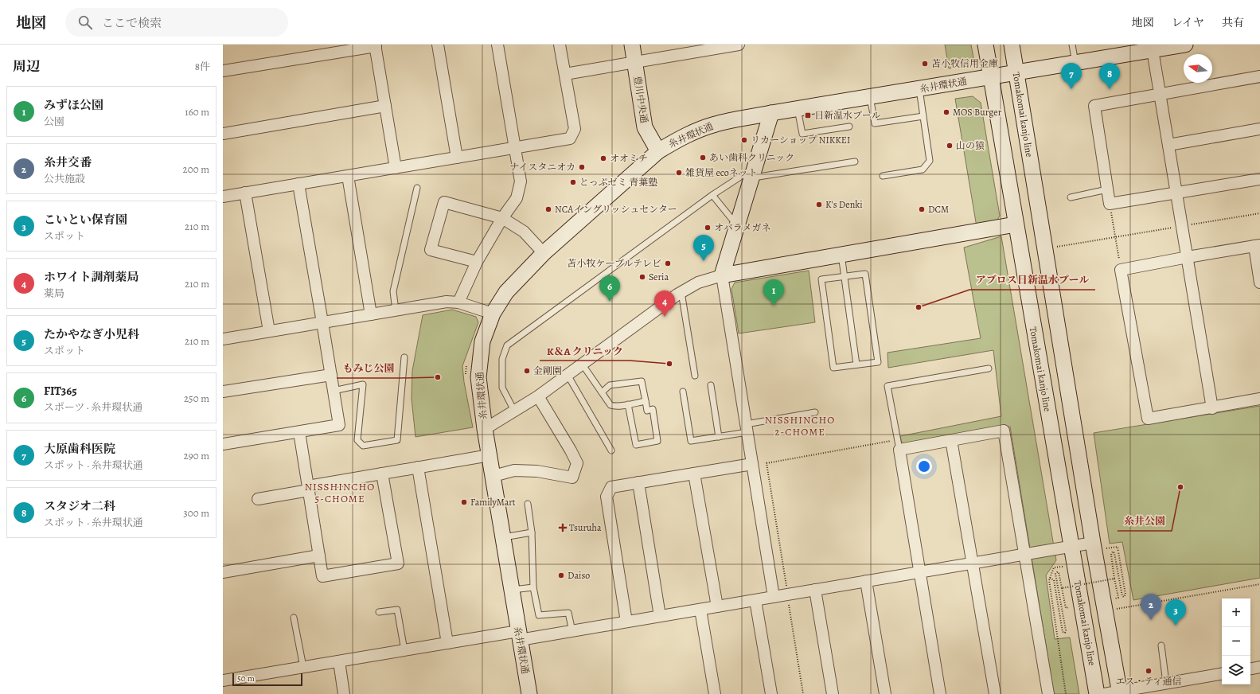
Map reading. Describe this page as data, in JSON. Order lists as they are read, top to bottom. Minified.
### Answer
{"streets":{"street":["糸井環状通","豊川中央通","Tomakomai kanjo line"]},"crossings":[["糸井環状通","豊川中央通"],["糸井環状通","Tomakomai kanjo line"]],"districts":["NISSHINCHO 2-CHOME","NISSHINCHO 5-CHOME"],"places":{"other":["苫小牧信用金庫","MOS Burger","リカーショップ NIKKEI","山の猿","あい歯科クリニック","オオミチ","ナイスタニオカ","雑貨屋 ecoネット","とっぷゼミ 青葉塾","K's Denki","NCAイングリッシュセンター","DCM","オバラメガネ","苫小牧ケーブルテレビ","Seria","アブロス日新温水プール","K＆A クリニック","金剛園","もみじ公園","糸井公園","FamilyMart","Daiso","エス・ティ通信"],"transit":["日新温水プール"],"health":["Tsuruha"]},"scale_bar":"50 m","north":"left","page":{"header":"地図","search":"ここで検索","nav":["地図","レイヤ","共有"],"heading":["周辺","8件"],"pins":["7","8","5","6","1","4","2","3"],"list":[{"mark":"1","name":"みずほ公園","note":"公園","value":"160 m"},{"mark":"2","name":"糸井交番","note":"公共施設","value":"200 m"},{"mark":"3","name":"こいとい保育園","note":"スポット","value":"210 m"},{"mark":"4","name":"ホワイト調剤薬局","note":"薬局","value":"210 m"},{"mark":"5","name":"たかやなぎ小児科","note":"スポット","value":"210 m"},{"mark":"6","name":"FIT365","note":"スポーツ · 糸井環状通","value":"250 m"},{"mark":"7","name":"大原歯科医院","note":"スポット · 糸井環状通","value":"290 m"},{"mark":"8","name":"スタジオ二科","note":"スポット · 糸井環状通","value":"300 m"}],"map_buttons":["+","−"],"scale":"50 m"}}
